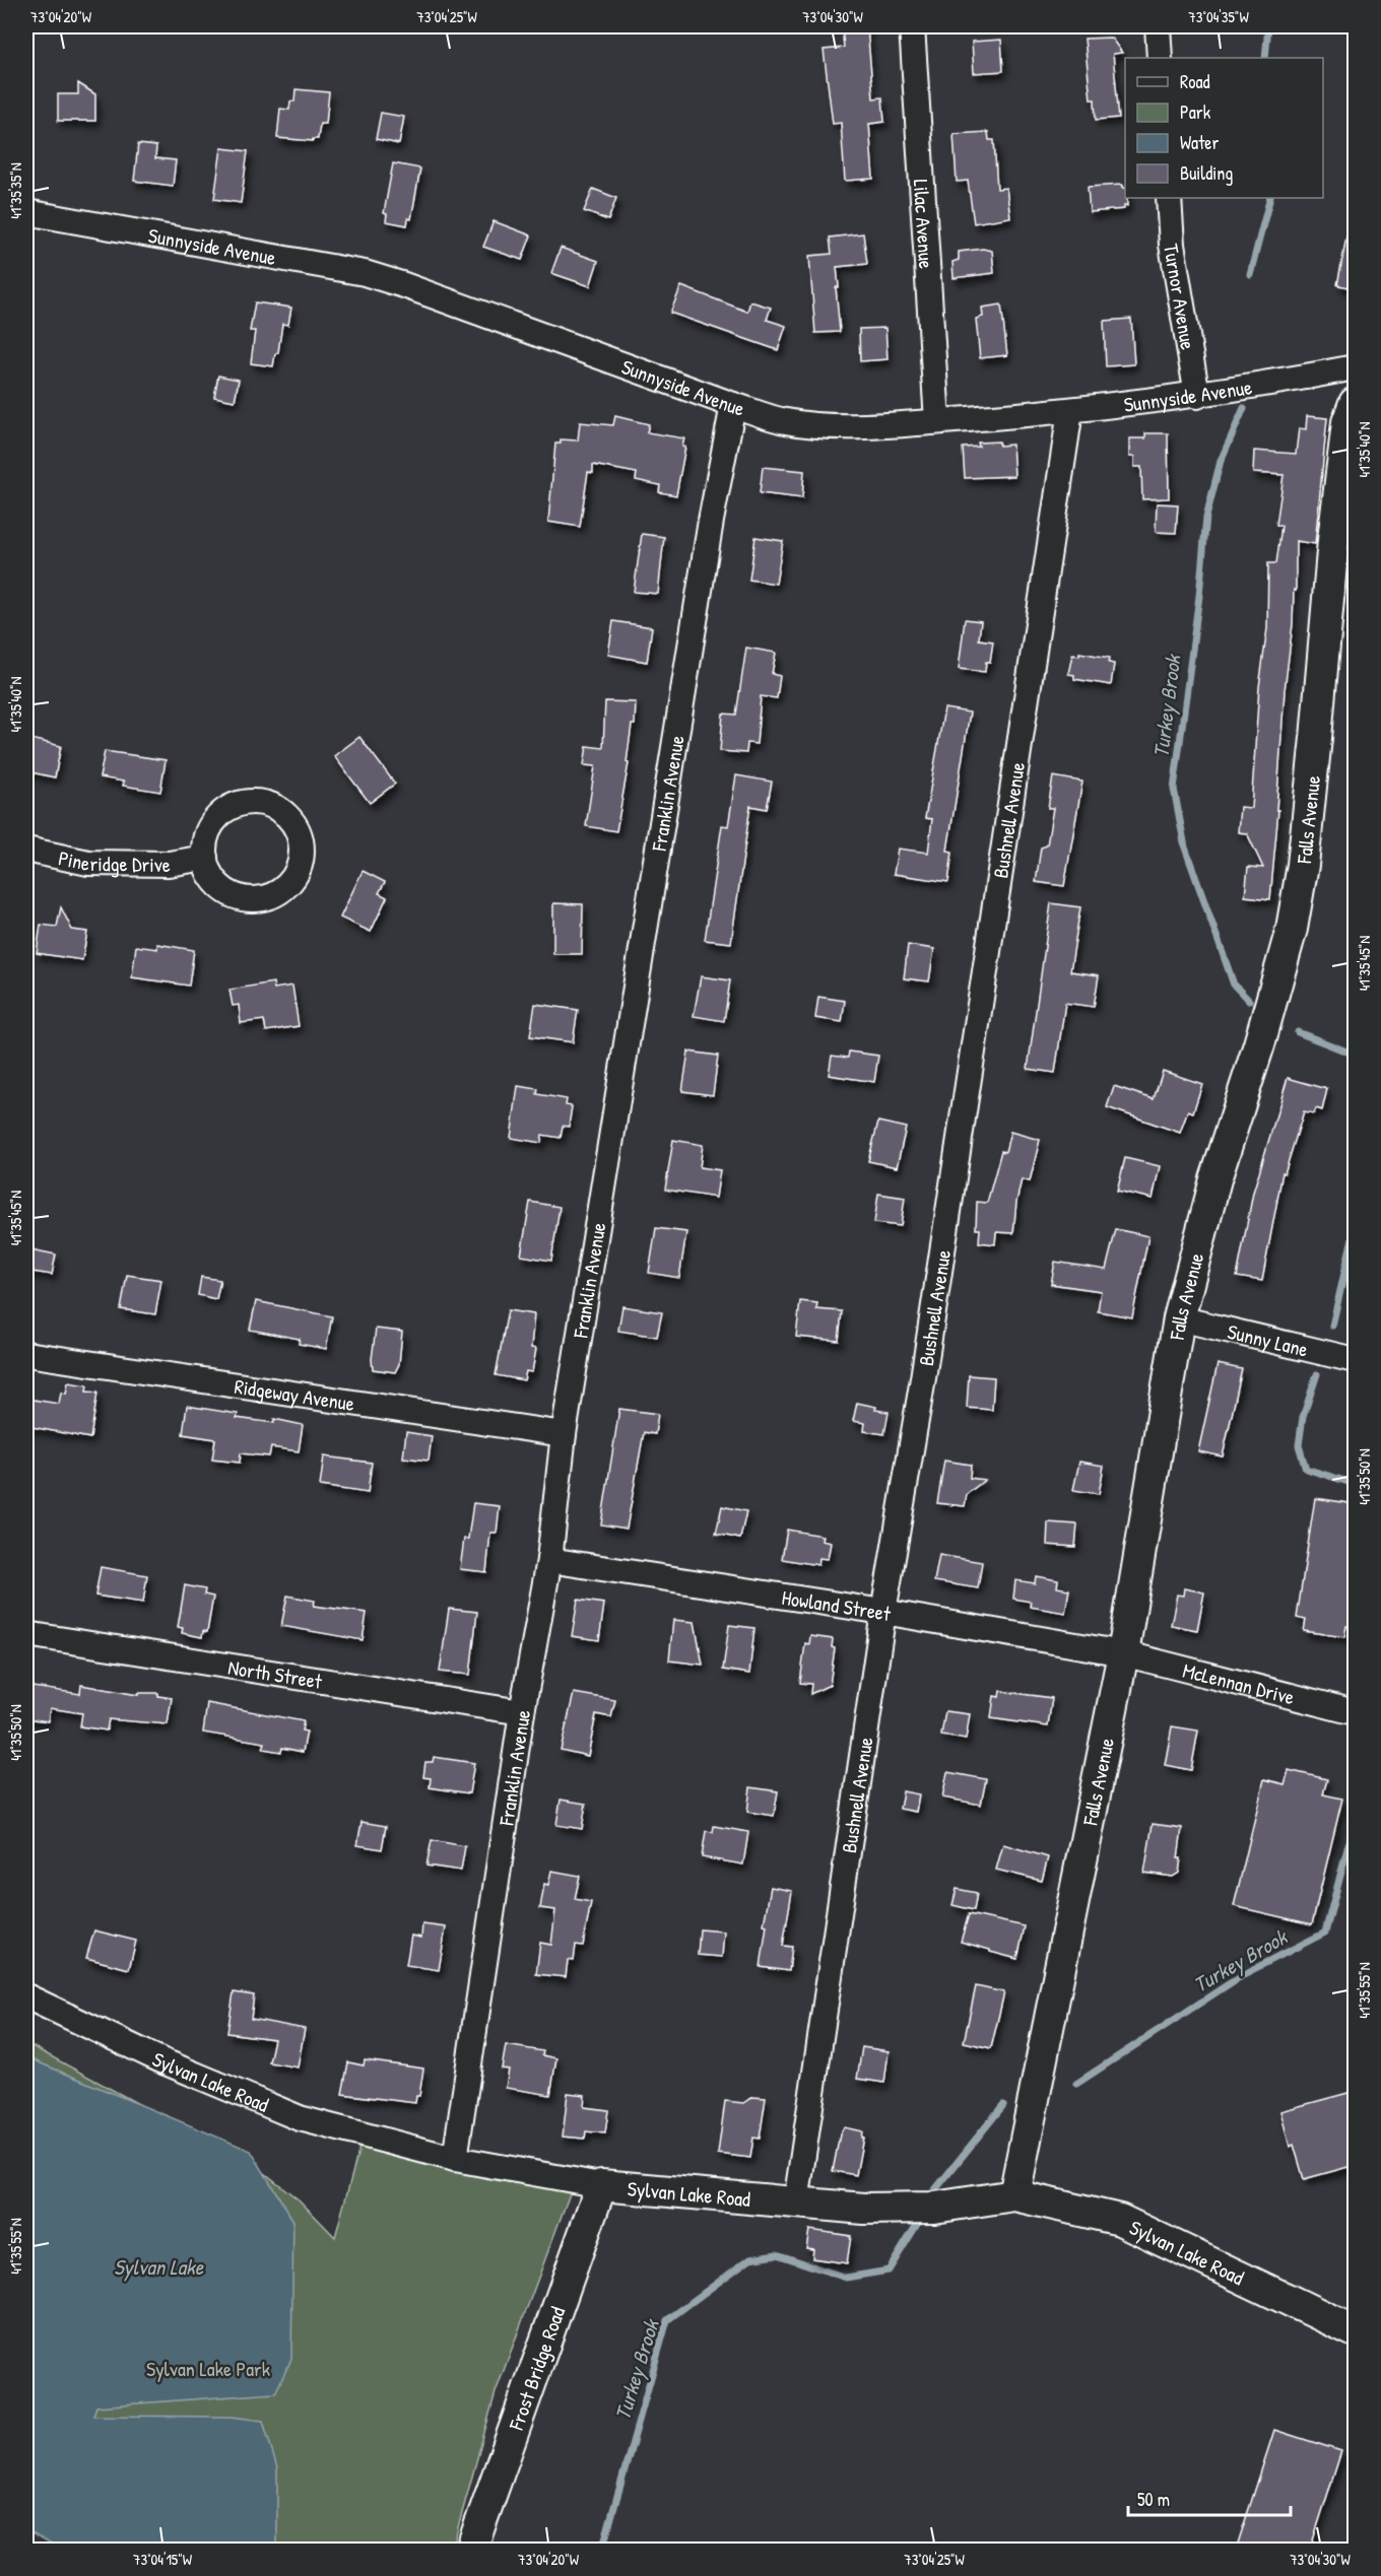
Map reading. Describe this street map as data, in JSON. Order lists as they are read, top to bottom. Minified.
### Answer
{"streets":{"main road":["Falls Avenue","Sylvan Lake Road","Frost Bridge Road"],"street":["Lilac Avenue","Sunnyside Avenue","Turnor Avenue","Franklin Avenue","Bushnell Avenue","Pineridge Drive","Sunny Lane","Ridgeway Avenue","Howland Street","North Street","McLennan Drive"]},"crossings":[["Lilac Avenue","Sunnyside Avenue"],["Sunnyside Avenue","Turnor Avenue"],["Sunnyside Avenue","Franklin Avenue"],["Sunnyside Avenue","Bushnell Avenue"],["Franklin Avenue","Ridgeway Avenue"],["Franklin Avenue","Howland Street"],["Franklin Avenue","North Street"],["Franklin Avenue","Sylvan Lake Road"],["Bushnell Avenue","Howland Street"],["Bushnell Avenue","Sylvan Lake Road"],["Falls Avenue","Sunny Lane"],["Falls Avenue","Howland Street"],["Falls Avenue","McLennan Drive"],["Falls Avenue","Sylvan Lake Road"],["Howland Street","McLennan Drive"],["Sylvan Lake Road","Frost Bridge Road"]],"water":["Turkey Brook","Sylvan Lake"],"parks":["Sylvan Lake Park"],"legend":["Road","Park","Water","Building"],"scale_bar":"50 m","coordinates":["73°04'20\"W","73°04'25\"W","73°04'30\"W","73°04'35\"W","41°35'35\"N","41°35'40\"N","41°35'45\"N","41°35'50\"N","41°35'55\"N","73°04'15\"W"]}
